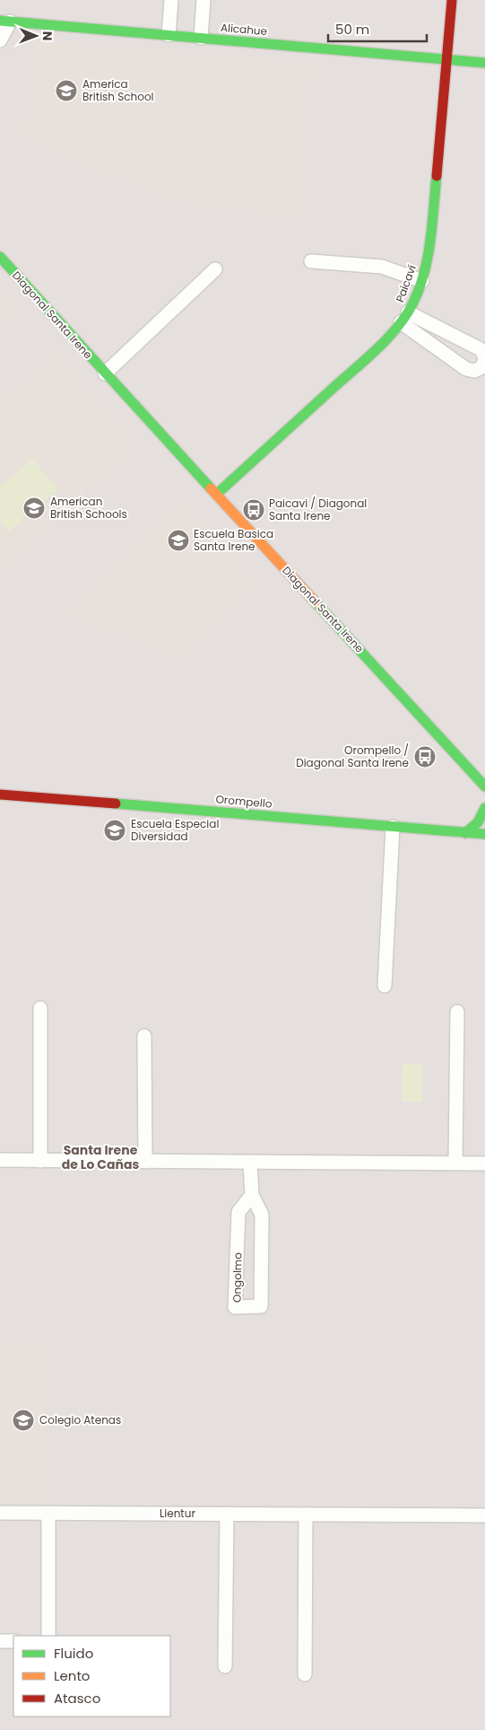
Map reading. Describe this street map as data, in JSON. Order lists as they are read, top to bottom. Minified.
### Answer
{"streets":{"street":["Alicahue","Paicaví","Diagonal Santa Irene","Orompello","Ongolmo","Lientur"]},"crossings":[["Alicahue","Paicaví"],["Paicaví","Diagonal Santa Irene"]],"districts":["Santa Irene de Lo Cañas"],"places":{"school or university":["America British School","American British Schools","Escuela Basica Santa Irene","Escuela Especial Diversidad","Colegio Atenas"],"bus stop":["Paicavi / Diagonal Santa Irene","Orompello / Diagonal Santa Irene"]},"legend":["Fluido","Lento","Atasco"],"scale_bar":"50 m","north":"right"}
